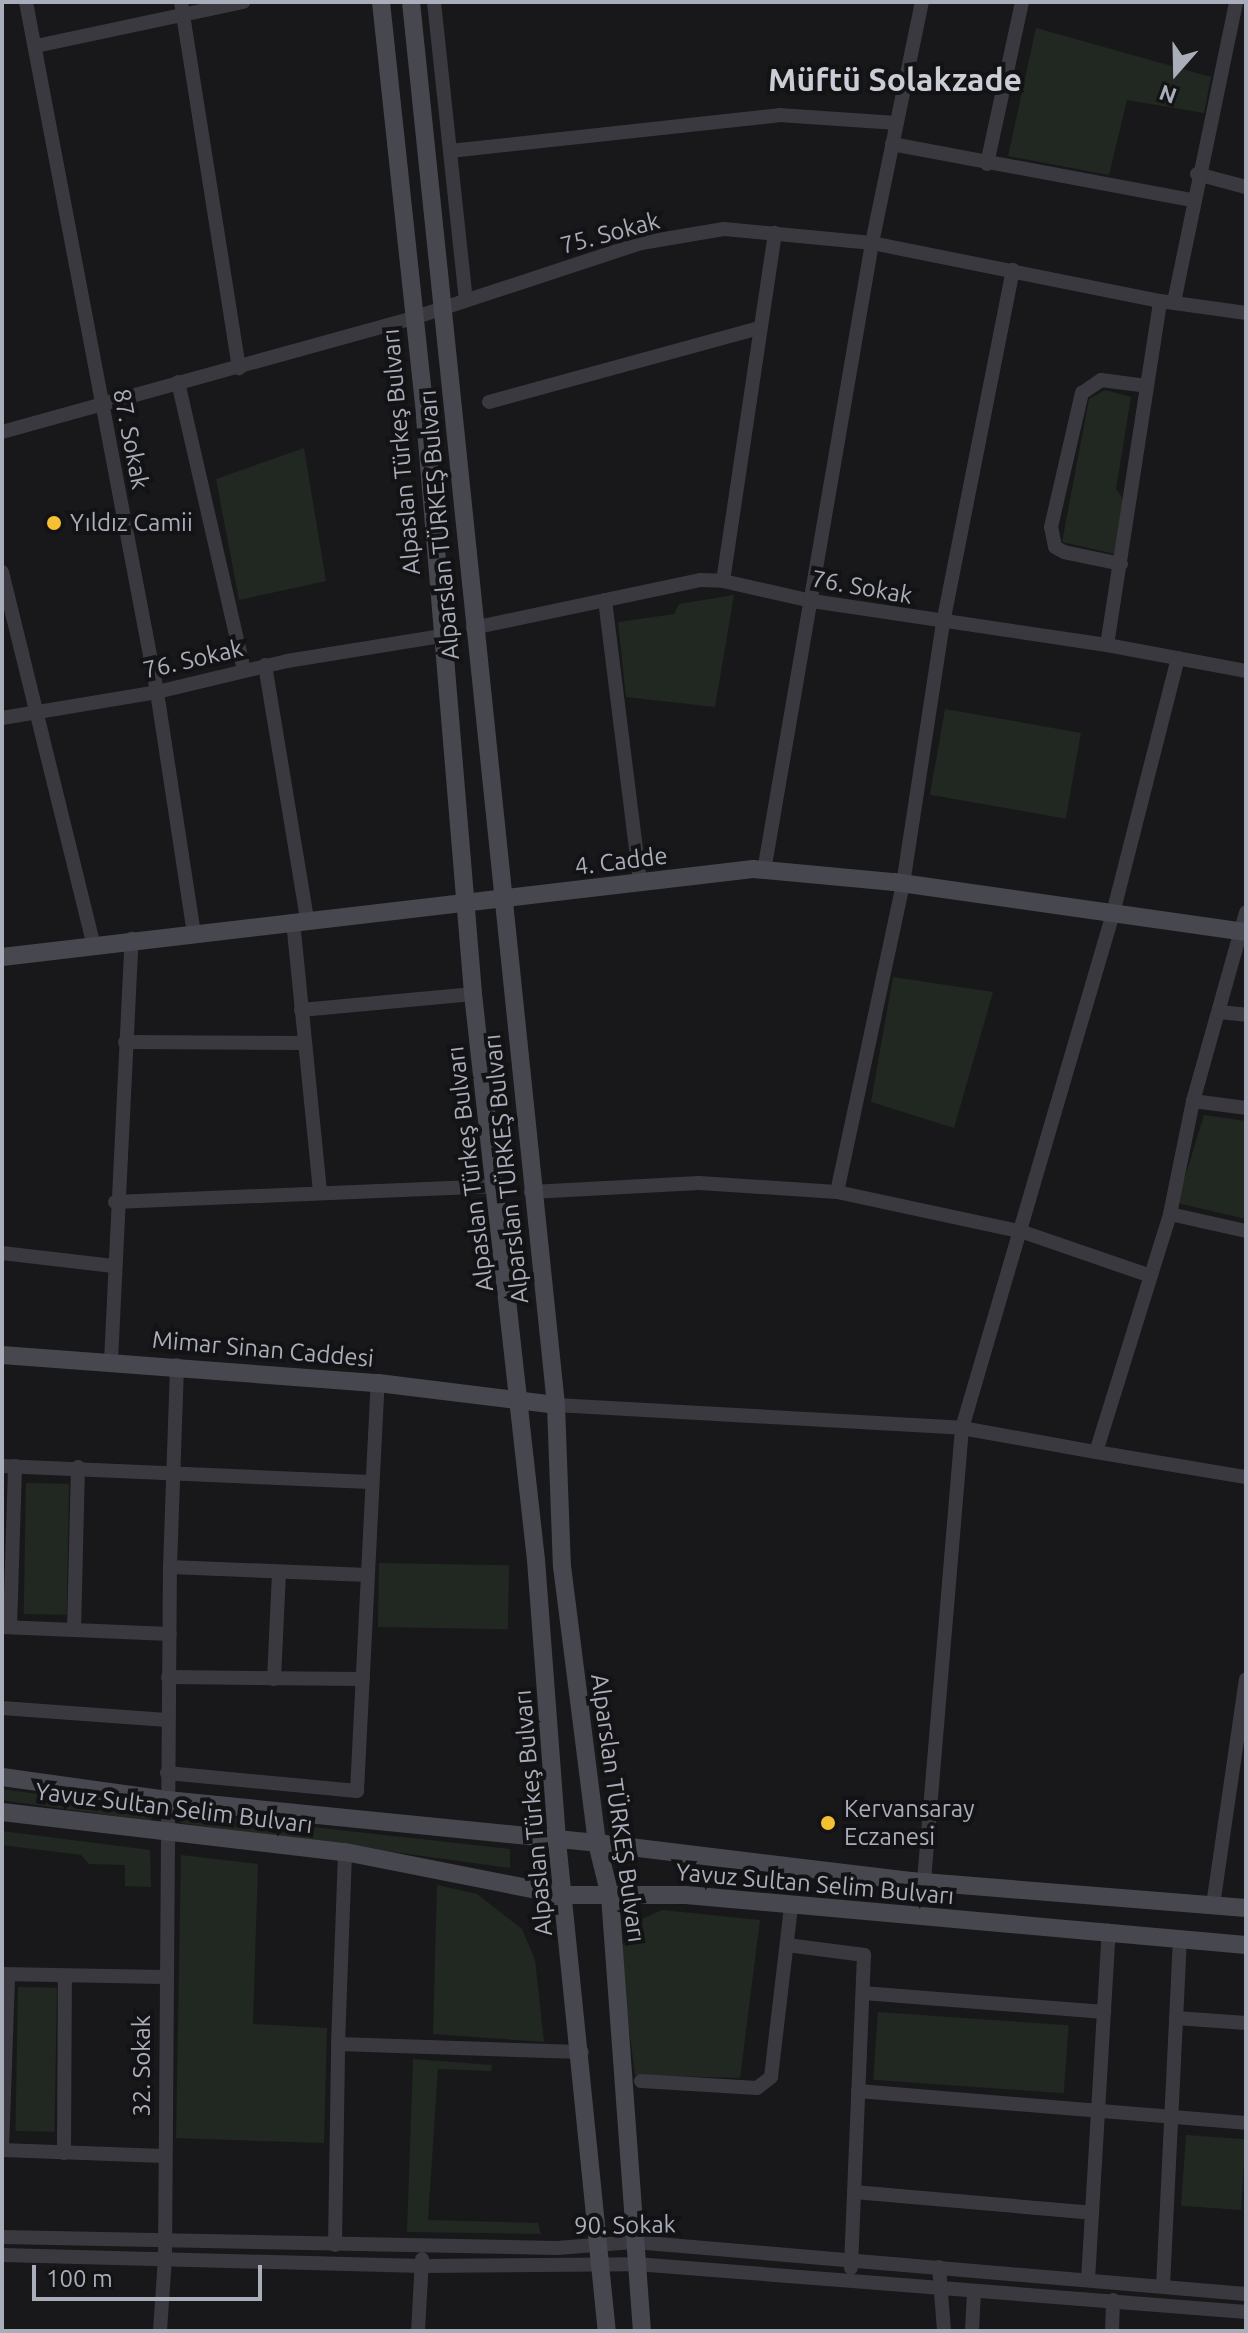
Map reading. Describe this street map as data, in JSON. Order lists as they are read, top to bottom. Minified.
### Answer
{"streets":{"main road":["Alpaslan Türkeş Bulvarı","Alparslan TÜRKEŞ Bulvarı","4. Cadde","Mimar Sinan Caddesi","Yavuz Sultan Selim Bulvarı"],"street":["75. Sokak","87. Sokak","76. Sokak","32. Sokak","90. Sokak"]},"crossings":[["75. Sokak","87. Sokak"],["75. Sokak","Alpaslan Türkeş Bulvarı"],["75. Sokak","Alparslan TÜRKEŞ Bulvarı"],["87. Sokak","76. Sokak"],["87. Sokak","4. Cadde"],["Alpaslan Türkeş Bulvarı","76. Sokak"],["Alpaslan Türkeş Bulvarı","4. Cadde"],["Alpaslan Türkeş Bulvarı","Mimar Sinan Caddesi"],["Alpaslan Türkeş Bulvarı","Yavuz Sultan Selim Bulvarı"],["Alpaslan Türkeş Bulvarı","90. Sokak"],["Alparslan TÜRKEŞ Bulvarı","76. Sokak"],["Alparslan TÜRKEŞ Bulvarı","4. Cadde"],["Alparslan TÜRKEŞ Bulvarı","Mimar Sinan Caddesi"],["Alparslan TÜRKEŞ Bulvarı","Yavuz Sultan Selim Bulvarı"],["Alparslan TÜRKEŞ Bulvarı","90. Sokak"],["Mimar Sinan Caddesi","32. Sokak"],["Yavuz Sultan Selim Bulvarı","32. Sokak"],["32. Sokak","90. Sokak"]],"districts":["Müftü Solakzade"],"places":["Yıldız Camii","Kervansaray Eczanesi"],"scale_bar":"100 m","north":"bottom"}
